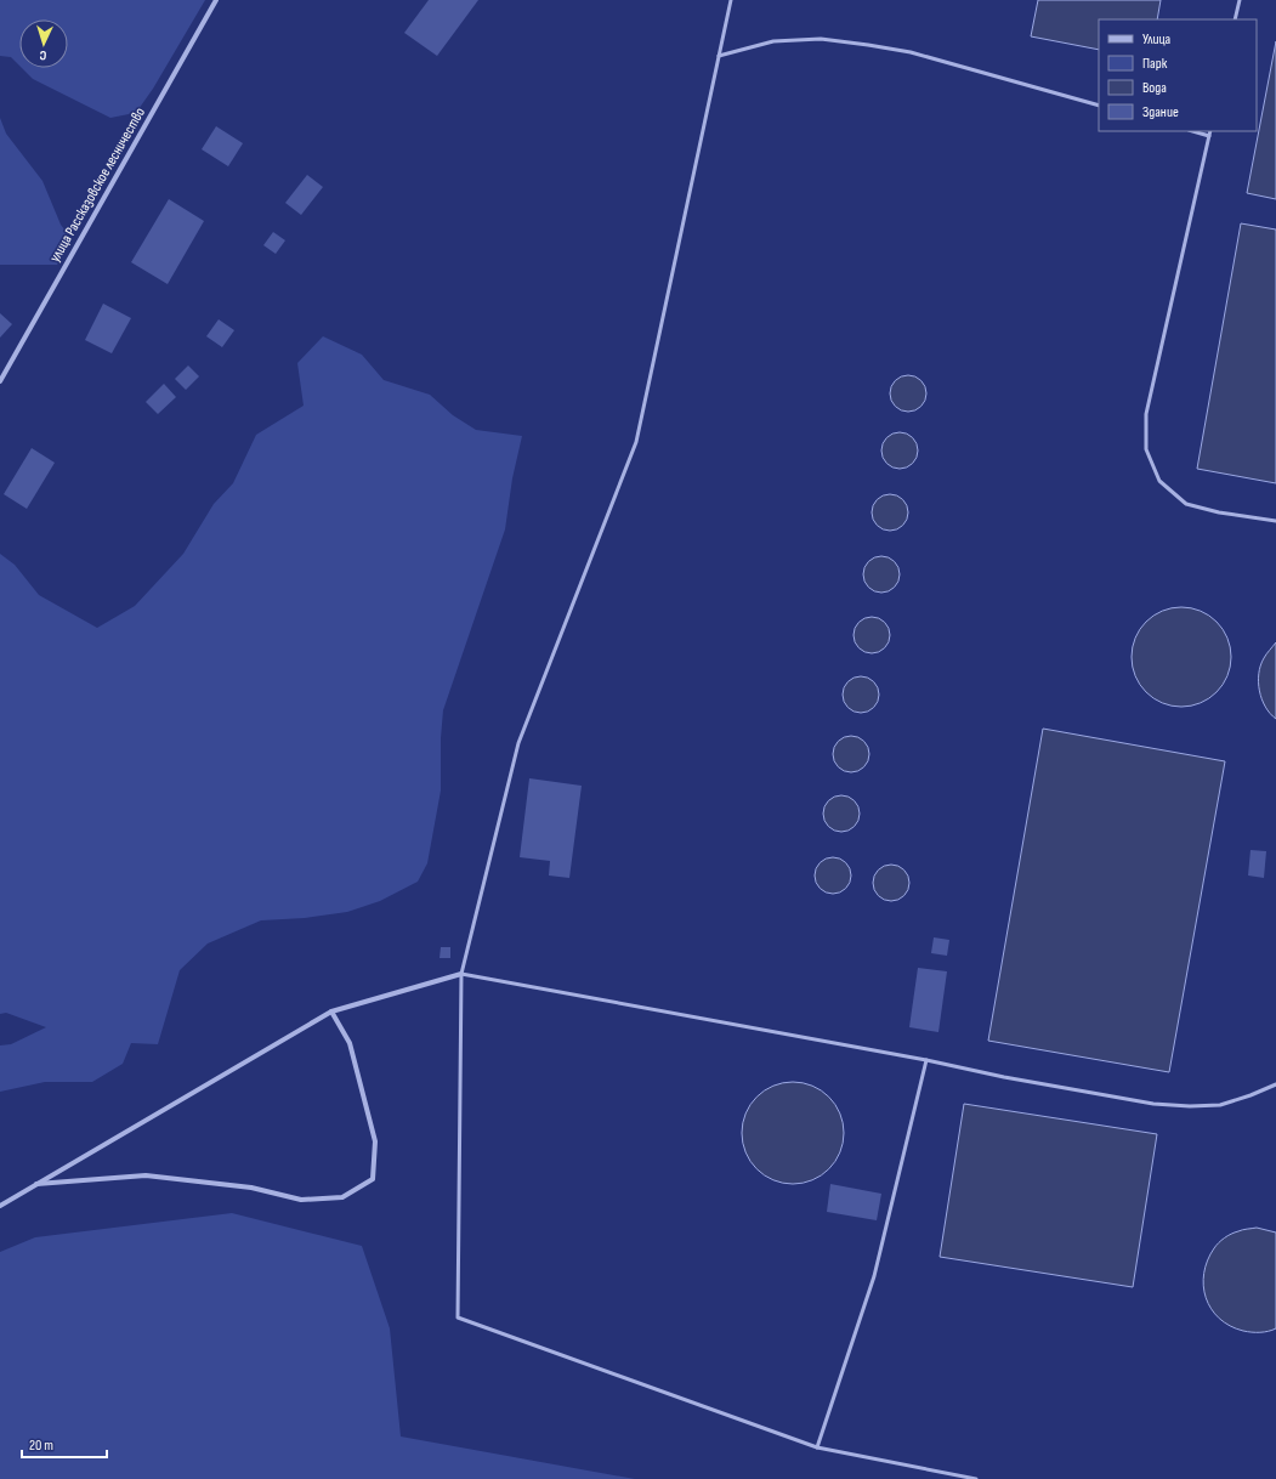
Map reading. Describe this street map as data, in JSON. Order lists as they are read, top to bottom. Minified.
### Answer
{"streets":{"street":["улица Рассказовское лесничество"]},"legend":["Улица","Парк","Вода","Здание"],"scale_bar":"20 m","north":"bottom"}
